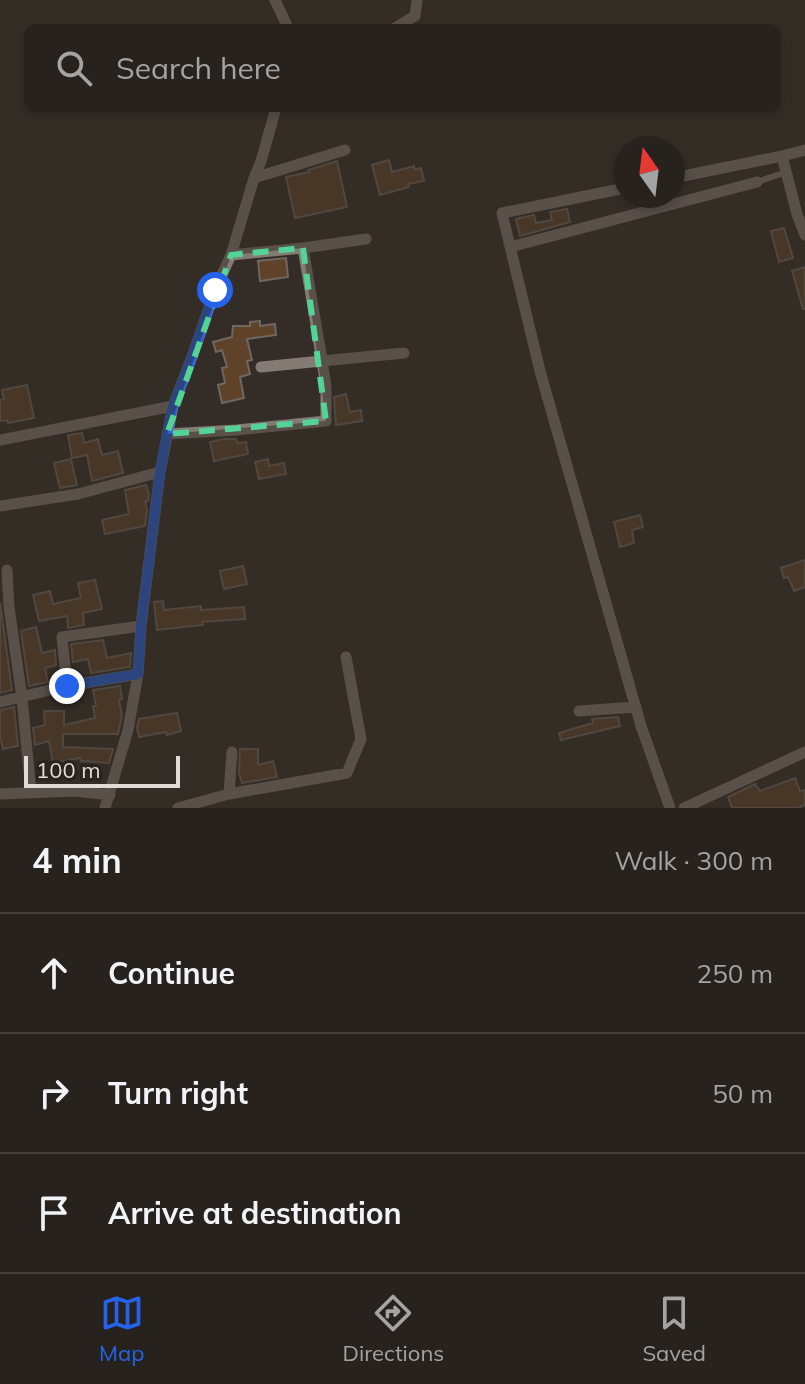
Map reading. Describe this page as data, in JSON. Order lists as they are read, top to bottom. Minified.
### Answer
{"scale_bar":"100 m","north":"top","page":{"search":"Search here","scale":"100 m","heading":["4 min","Walk · 300 m"],"list":[["Continue","250 m"],["Turn right","50 m"],"Arrive at destination"],"nav":["Map","Directions","Saved"]}}
